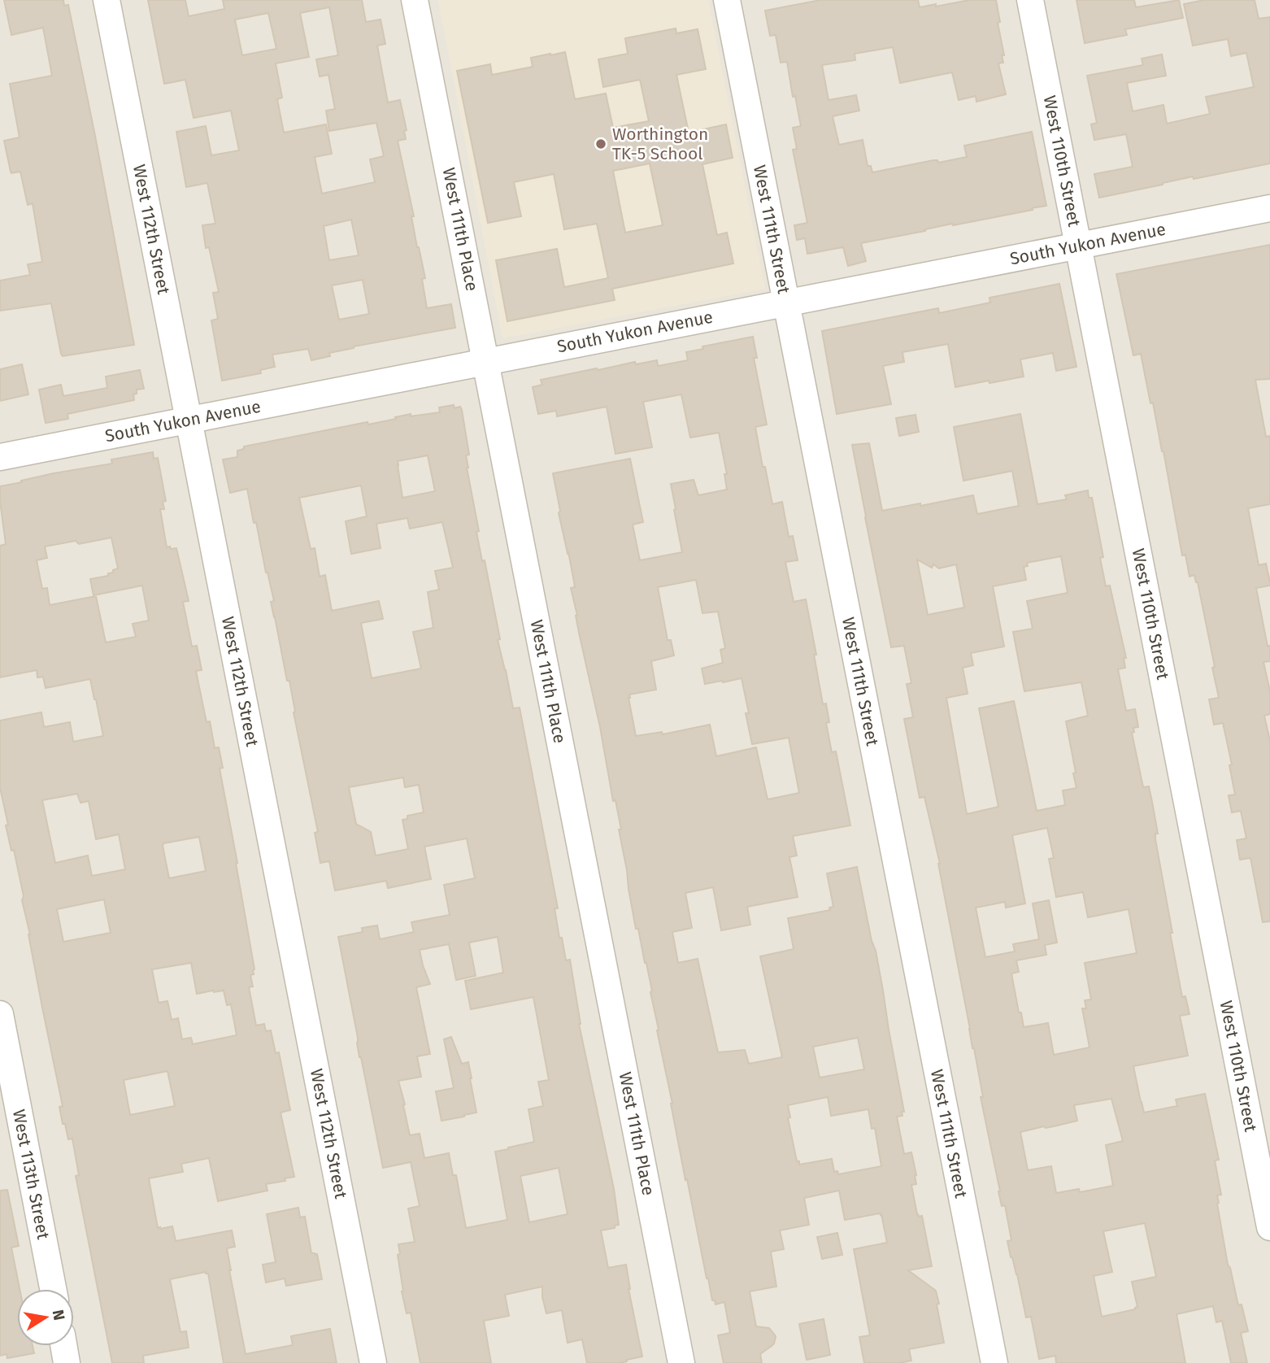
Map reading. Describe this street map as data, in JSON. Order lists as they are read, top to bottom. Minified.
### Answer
{"streets":{"street":["West 110th Street","West 112th Street","West 111th Place","West 111th Street","South Yukon Avenue","West 113th Street"]},"crossings":[["West 110th Street","South Yukon Avenue"],["West 112th Street","South Yukon Avenue"],["West 111th Place","South Yukon Avenue"],["West 111th Street","South Yukon Avenue"]],"places":["Worthington TK-5 School"],"north":"right"}
